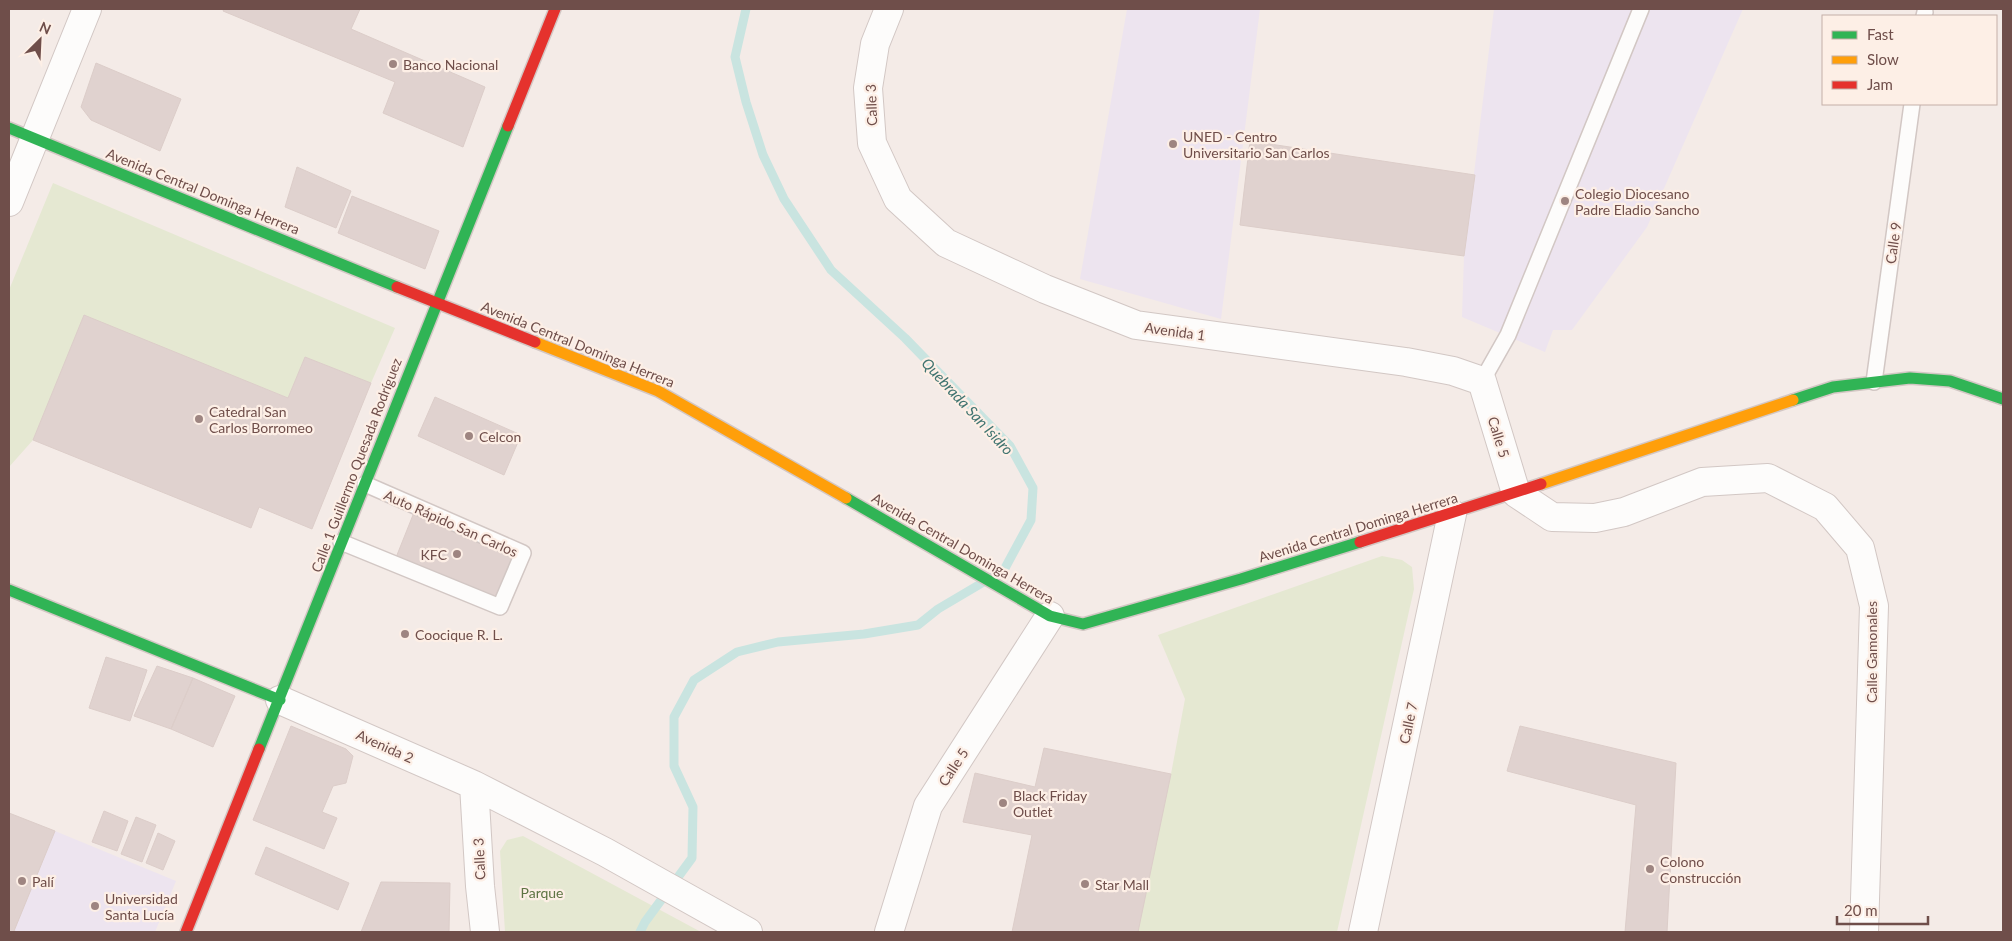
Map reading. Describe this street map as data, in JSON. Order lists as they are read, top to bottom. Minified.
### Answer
{"streets":{"main road":["Avenida Central Dominga Herrera","Calle 1 Guillermo Quesada Rodríguez","Avenida 2"],"street":["Calle 3","Avenida 1","Calle 5","Calle Gamonales","Calle 7"],"lane":["Calle 9","Auto Rápido San Carlos"]},"crossings":[["Calle 3","Avenida 1"],["Calle 3","Avenida 2"],["Avenida Central Dominga Herrera","Calle 9"],["Avenida Central Dominga Herrera","Calle 5"],["Avenida Central Dominga Herrera","Calle 1 Guillermo Quesada Rodríguez"],["Avenida Central Dominga Herrera","Calle Gamonales"],["Avenida Central Dominga Herrera","Calle 7"],["Avenida 1","Calle 5"],["Calle 5","Calle Gamonales"],["Calle 1 Guillermo Quesada Rodríguez","Auto Rápido San Carlos"],["Calle 1 Guillermo Quesada Rodríguez","Avenida 2"]],"water":["Quebrada San Isidro"],"parks":["Parque"],"places":["Banco Nacional","UNED - Centro Universitario San Carlos","Colegio Diocesano Padre Eladio Sancho","Catedral San Carlos Borromeo","Celcon","KFC","Coocique R. L.","Black Friday Outlet","Colono Construcción","Palí","Star Mall","Universidad Santa Lucía"],"legend":["Fast","Slow","Jam"],"scale_bar":"20 m","north":"top right"}
